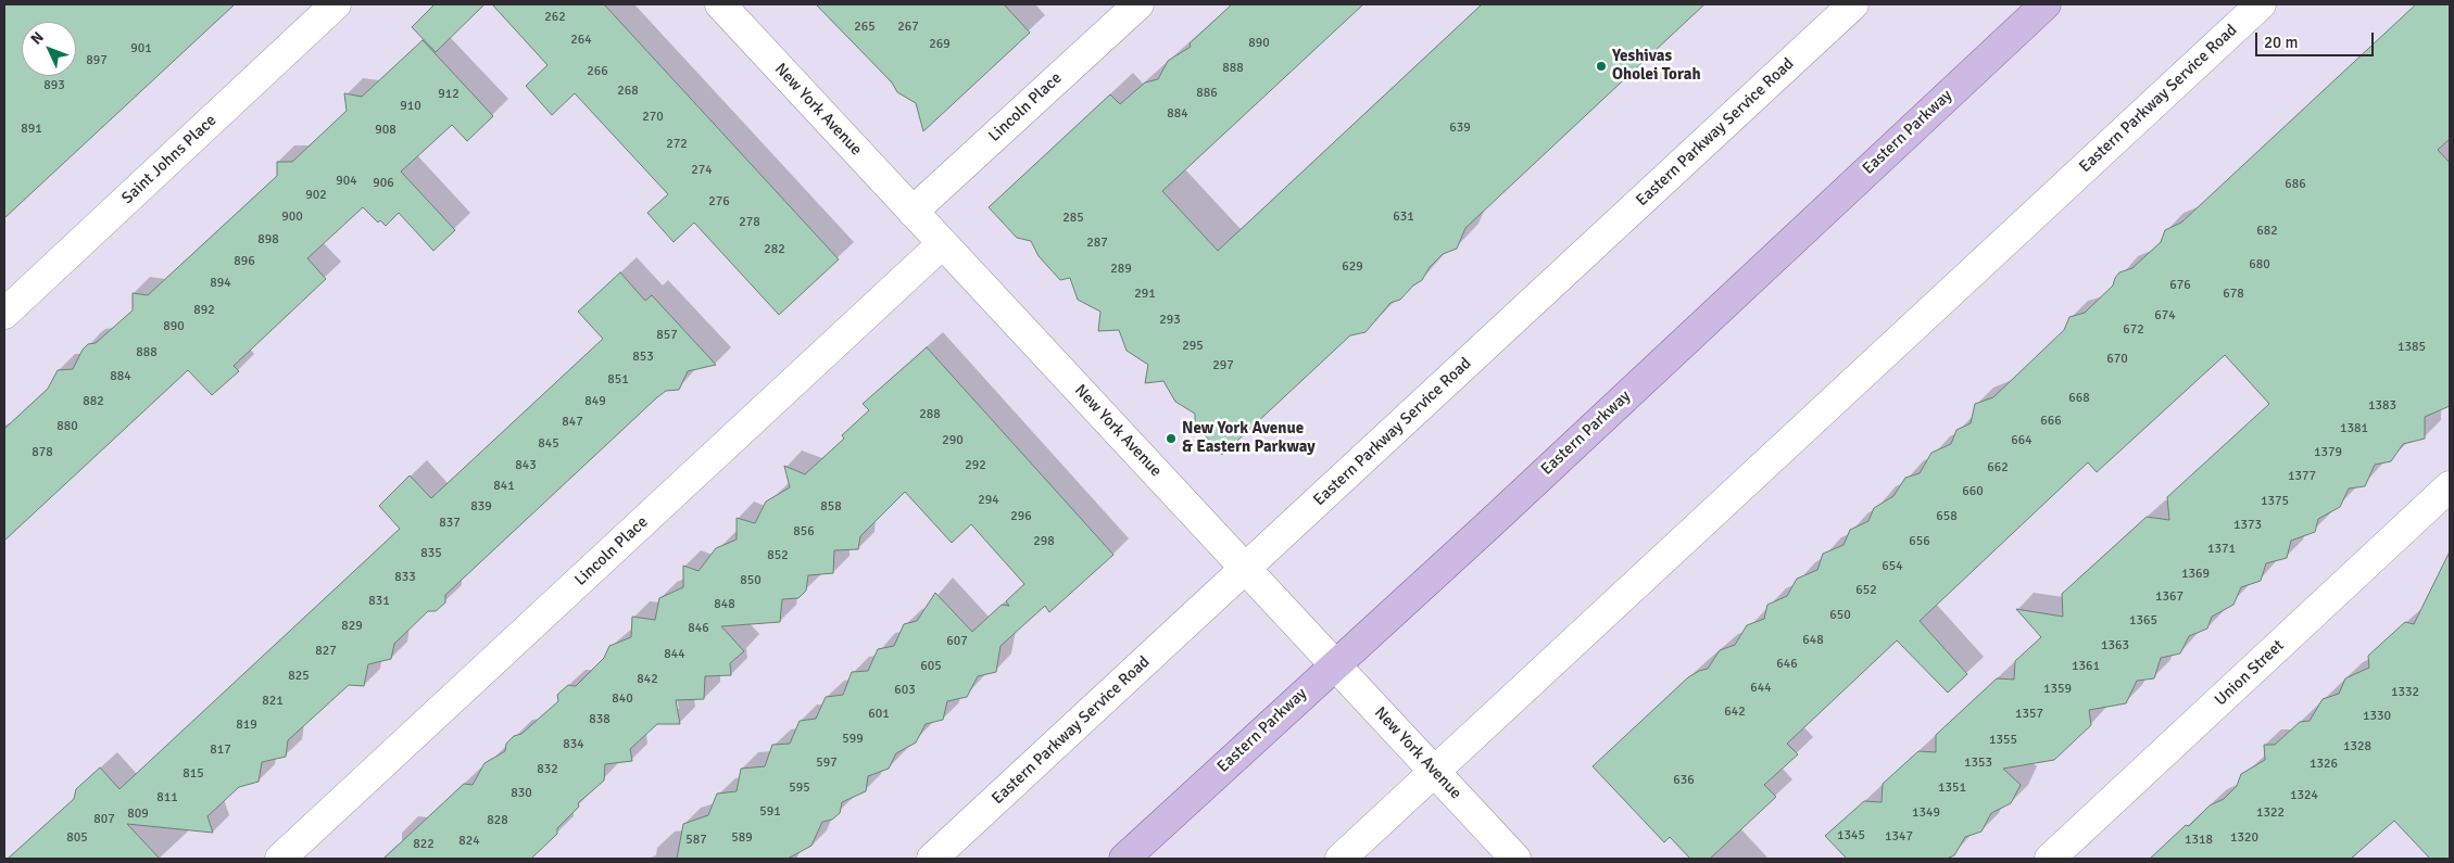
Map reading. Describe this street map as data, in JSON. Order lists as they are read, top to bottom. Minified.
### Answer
{"streets":{"main road":["Eastern Parkway"],"street":["Eastern Parkway Service Road","Lincoln Place","New York Avenue","Saint Johns Place","Union Street"]},"crossings":[["Eastern Parkway Service Road","New York Avenue"],["Lincoln Place","New York Avenue"],["New York Avenue","Eastern Parkway"]],"places":["Yeshivas Oholei Torah","New York Avenue & Eastern Parkway"],"house_numbers":["262","265","267","264","890","269","901","897","888","266","893","268","886","912","910","884","270","639","891","908","272","274","904","906","686","902","276","900","631","285","278","682","898","287","282","896","680","629","289","894","676","291","678","892","674","293","890","672","857","295","1385","888","853","670","297","884","851","668","882","849","1383","288","666","847","880","1381","290","664","845","878","1379","843","292","662","1377","841","660","294","1375","839","858","296","658","837","1373","856","298","656","1371","835","852","654","1369","833","850","652","1367","831","848","650","1365","829","846","648","607","1363","827","844","646","605","1361","825","842","644","1359","603","1332","840","821","642","601","1357","1330","838","819","599","1355","834","1328","817","597","1353","1326","832","815","636","595","1351","830","1324","811","591","1349","1322","809","807","828","1345","1347","805","589","1320","587","1318","824","822"],"scale_bar":"20 m","north":"top left"}
